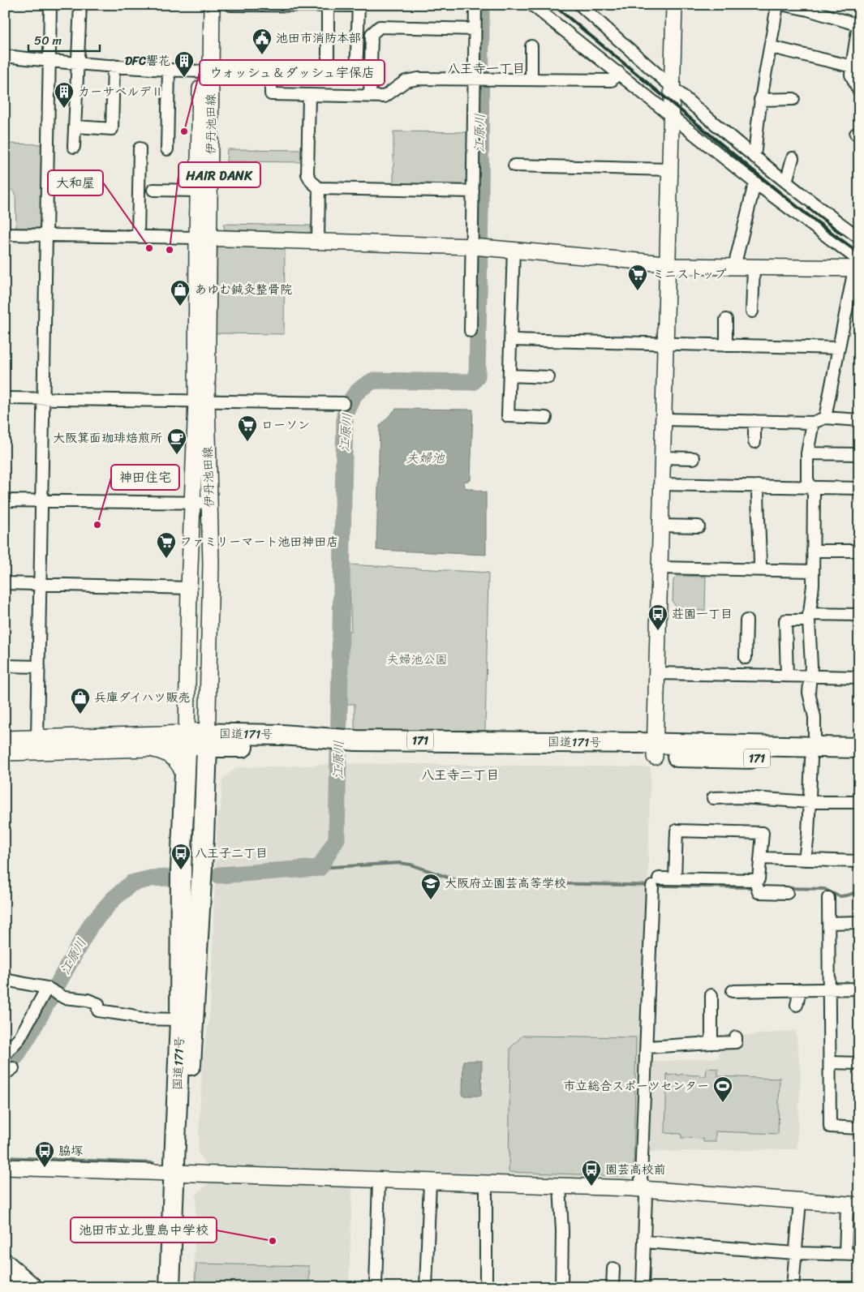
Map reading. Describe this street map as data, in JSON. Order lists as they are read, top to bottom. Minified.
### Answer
{"streets":{"highway":["国道171号","171"],"street":["伊丹池田線"]},"crossings":[["伊丹池田線","国道171号"]],"districts":["八王寺一丁目","八王寺二丁目"],"water":["江原川","夫婦池"],"parks":["夫婦池公園"],"places":{"public building":["池田市消防本部"],"building":["DFC響花","カーサベルデⅡ"],"other":["ウォッシュ＆ダッシュ宇保店","大和屋","HAIR DANK","神田住宅","池田市立北豊島中学校"],"supermarket":["ミニストップ","ローソン","ファミリーマート池田神田店"],"shop":["あゆむ鍼灸整骨院","兵庫ダイハツ販売"],"cafe":["大阪箕面珈琲焙煎所"],"bus stop":["荘園一丁目","八王子二丁目","脇塚","園芸高校前"],"school or university":["大阪府立園芸高等学校"],"sports":["市立総合スポーツセンター"]},"scale_bar":"50 m"}
